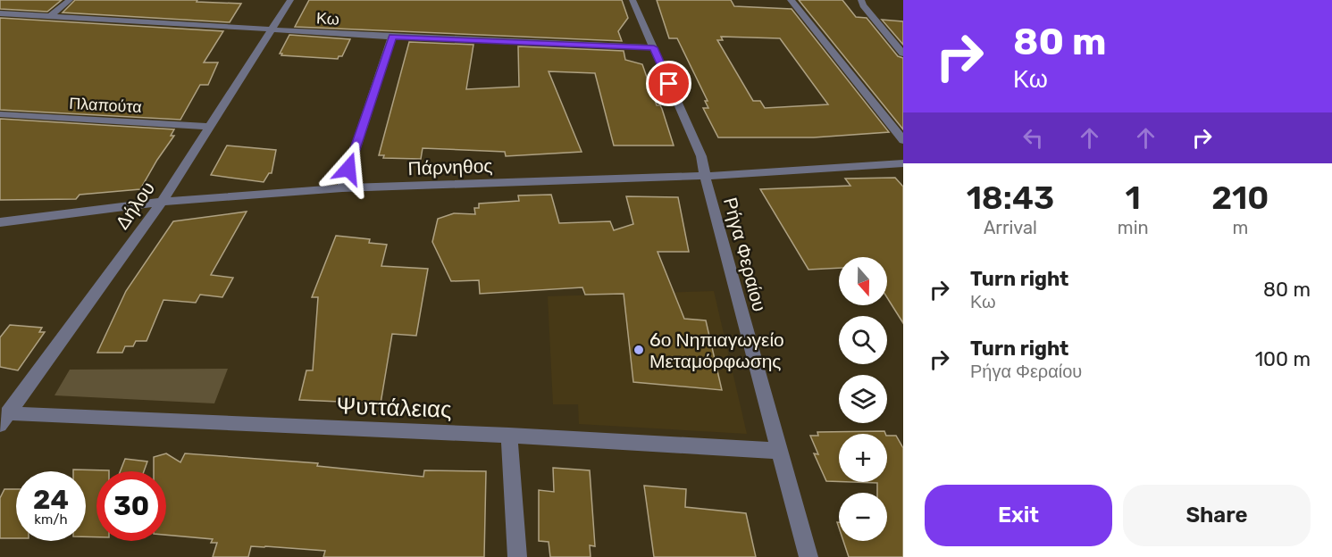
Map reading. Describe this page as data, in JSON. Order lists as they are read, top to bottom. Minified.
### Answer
{"streets":{"street":["Κω","Πλαπούτα","Πάρνηθος","Δήλου","Ρήγα Φεραίου","Ψυττάλειας"]},"crossings":[["Κω","Δήλου"],["Κω","Ρήγα Φεραίου"],["Πλαπούτα","Δήλου"],["Πάρνηθος","Δήλου"],["Πάρνηθος","Ρήγα Φεραίου"],["Δήλου","Ψυττάλειας"],["Ρήγα Φεραίου","Ψυττάλειας"]],"places":["6ο Νηπιαγωγείο Μεταμόρφωσης"],"north":"bottom","page":{"turn":["80 m","Κω"],"eta":["18:43","Arrival","1","min","210","m"],"list":[{"name":"Turn right","note":"Κω","value":"80 m"},{"name":"Turn right","note":"Ρήγα Φεραίου","value":"100 m"}],"map_buttons":["+","−"],"speed":"24 km/h","limit":"30","buttons":["Exit","Share"]}}
